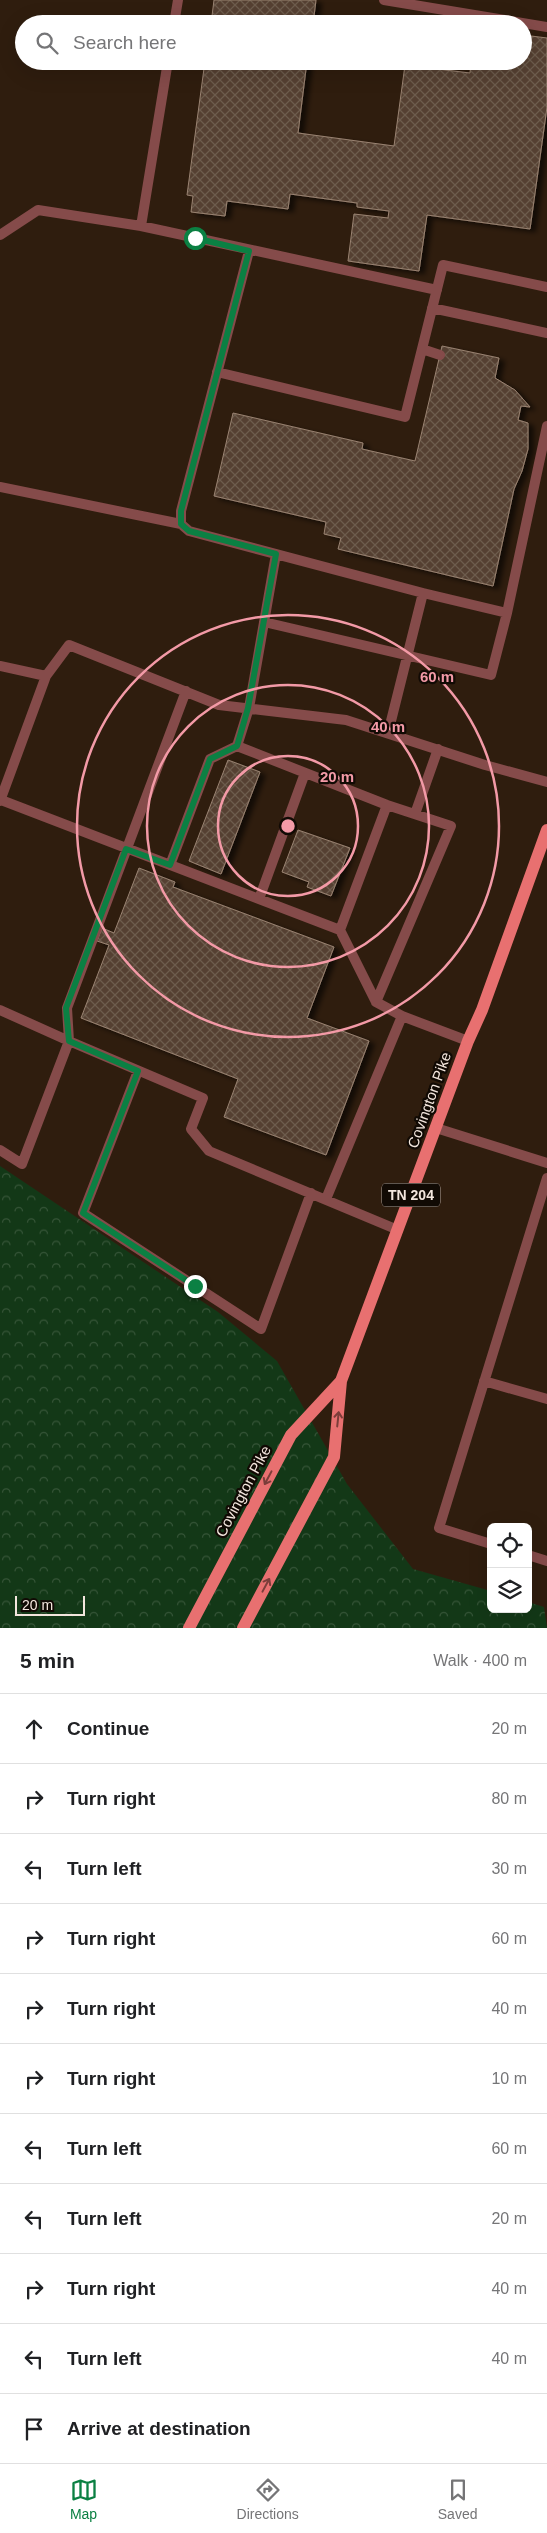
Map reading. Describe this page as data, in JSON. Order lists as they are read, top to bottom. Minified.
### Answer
{"streets":{"main road":["Covington Pike","TN 204"]},"scale_bar":"20 m","page":{"search":"Search here","scale":"20 m","heading":["5 min","Walk · 400 m"],"list":[["Continue","20 m"],["Turn right","80 m"],["Turn left","30 m"],["Turn right","60 m"],["Turn right","40 m"],["Turn right","10 m"],["Turn left","60 m"],["Turn left","20 m"],["Turn right","40 m"],["Turn left","40 m"],"Arrive at destination"],"nav":["Map","Directions","Saved"]},"rings":["60 m","40 m","20 m"]}
